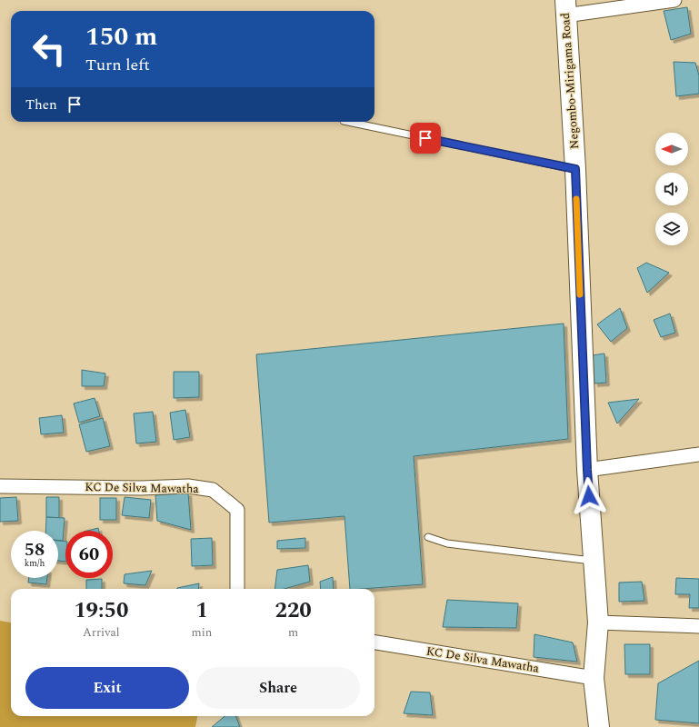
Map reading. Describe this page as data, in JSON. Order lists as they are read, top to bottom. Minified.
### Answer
{"streets":{"main road":["Negombo-Mirigama Road"],"street":["KC De Silva Mawatha"]},"crossings":[["Negombo-Mirigama Road","KC De Silva Mawatha"]],"north":"left","page":{"turn":["150 m","Turn left"],"then":"Then","speed":"58 km/h","limit":"60","eta":["19:50","Arrival","1","min","220","m"],"buttons":["Exit","Share"]}}
